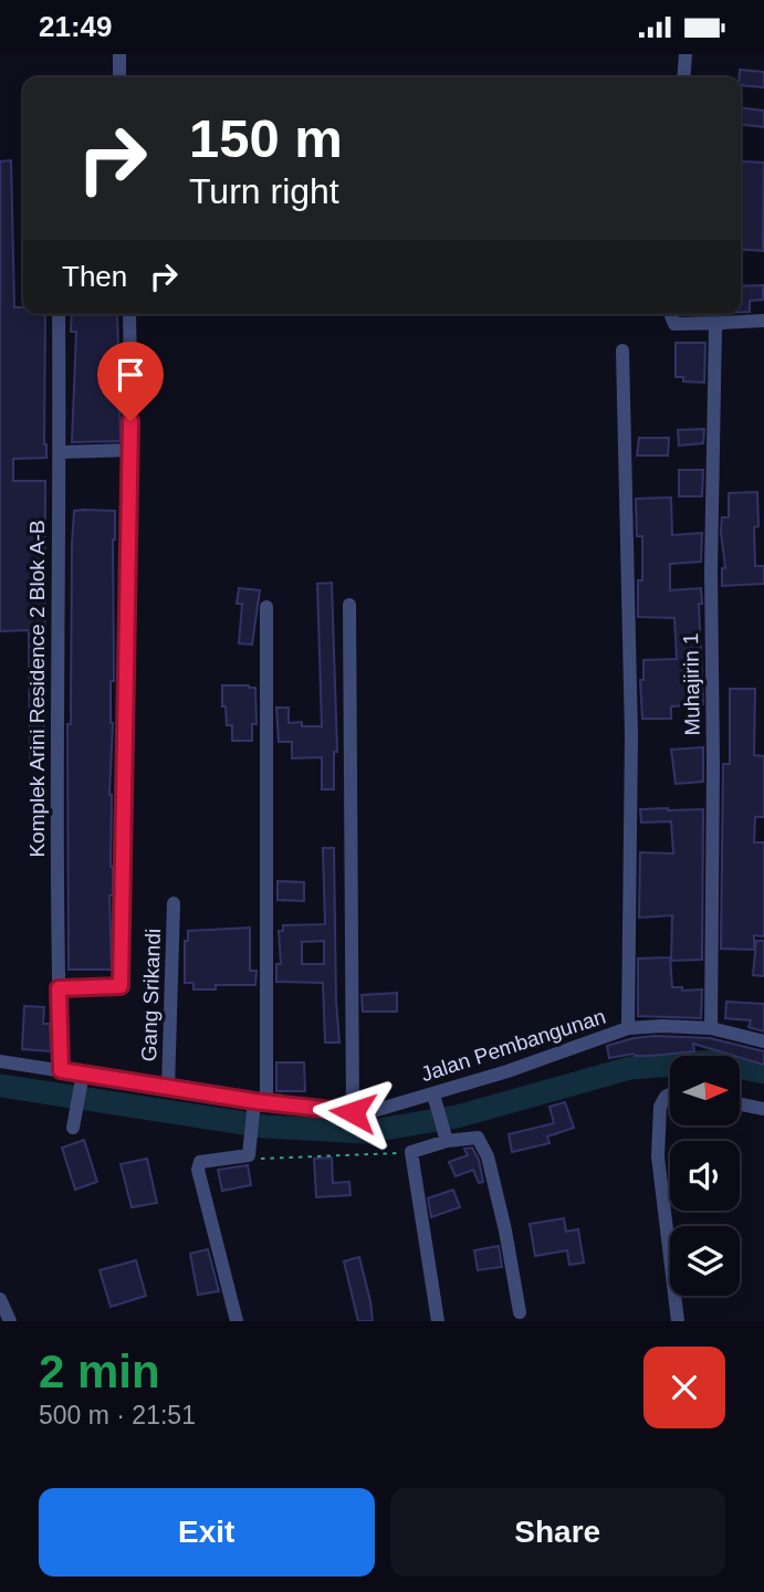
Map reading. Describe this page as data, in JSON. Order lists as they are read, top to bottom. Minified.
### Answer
{"streets":{"street":["Muhajirin 1","Komplek Arini Residence 2 Blok A-B","Gang Srikandi","Jalan Pembangunan"]},"crossings":[["Muhajirin 1","Jalan Pembangunan"],["Komplek Arini Residence 2 Blok A-B","Jalan Pembangunan"],["Gang Srikandi","Jalan Pembangunan"]],"north":"right","page":{"status":"21:49","turn":["150 m","Turn right"],"then":"Then","heading":["2 min","500 m · 21:51"],"buttons":["Exit","Share"]}}
